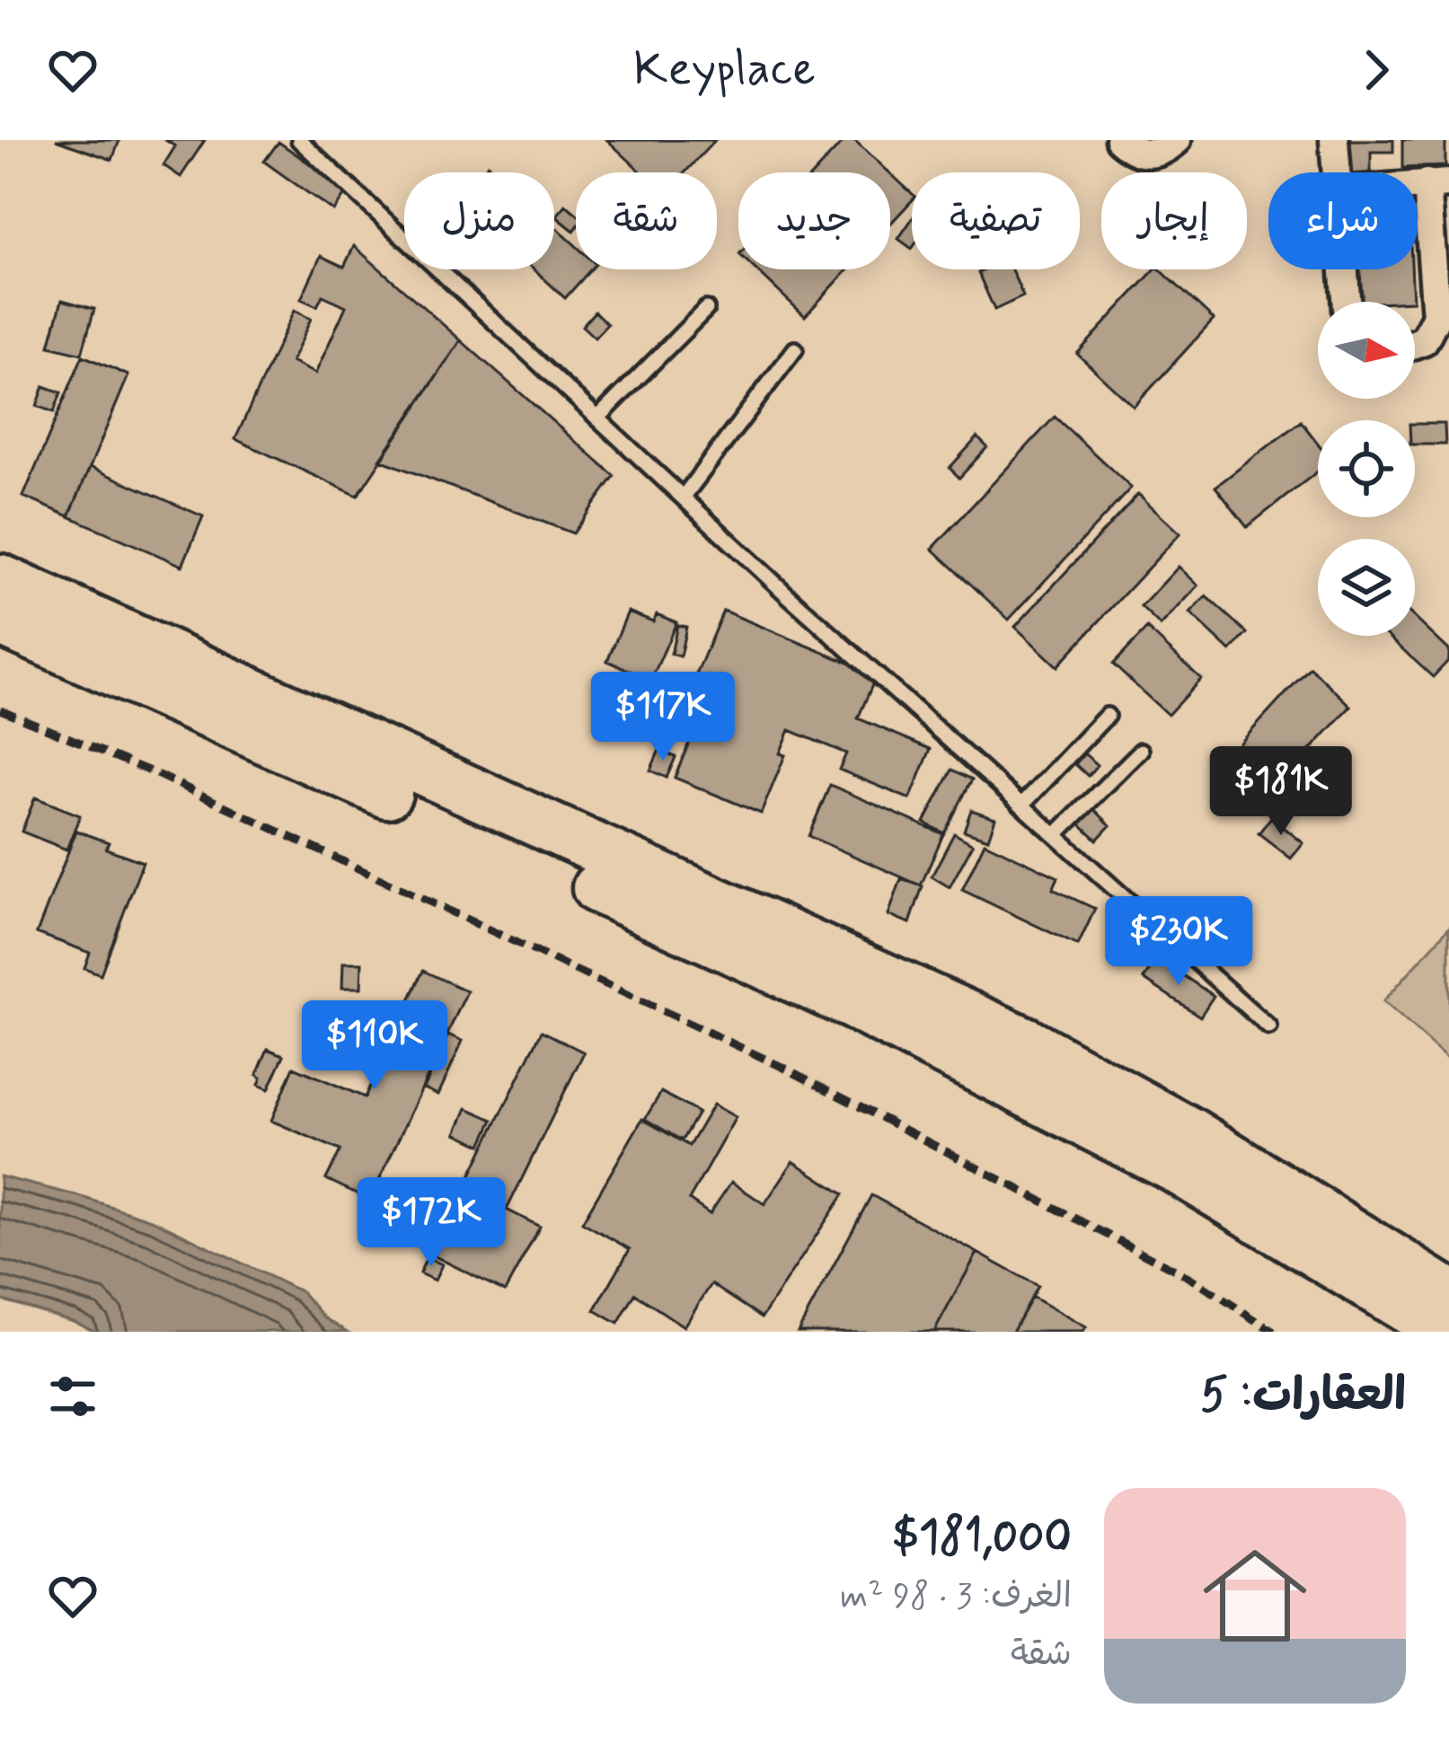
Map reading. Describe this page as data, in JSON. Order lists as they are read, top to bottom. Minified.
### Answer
{"north":"right","page":{"header":"Keyplace","chip":["شراء","إيجار","تصفية","جديد","شقة","منزل"],"price":["$117K","$181K","$230K","$110K","$172K"],"heading":"العقارات: 5","list":[{"name":"$181,000","note":"الغرف: 3 · 98 m² · شقة"}]}}
